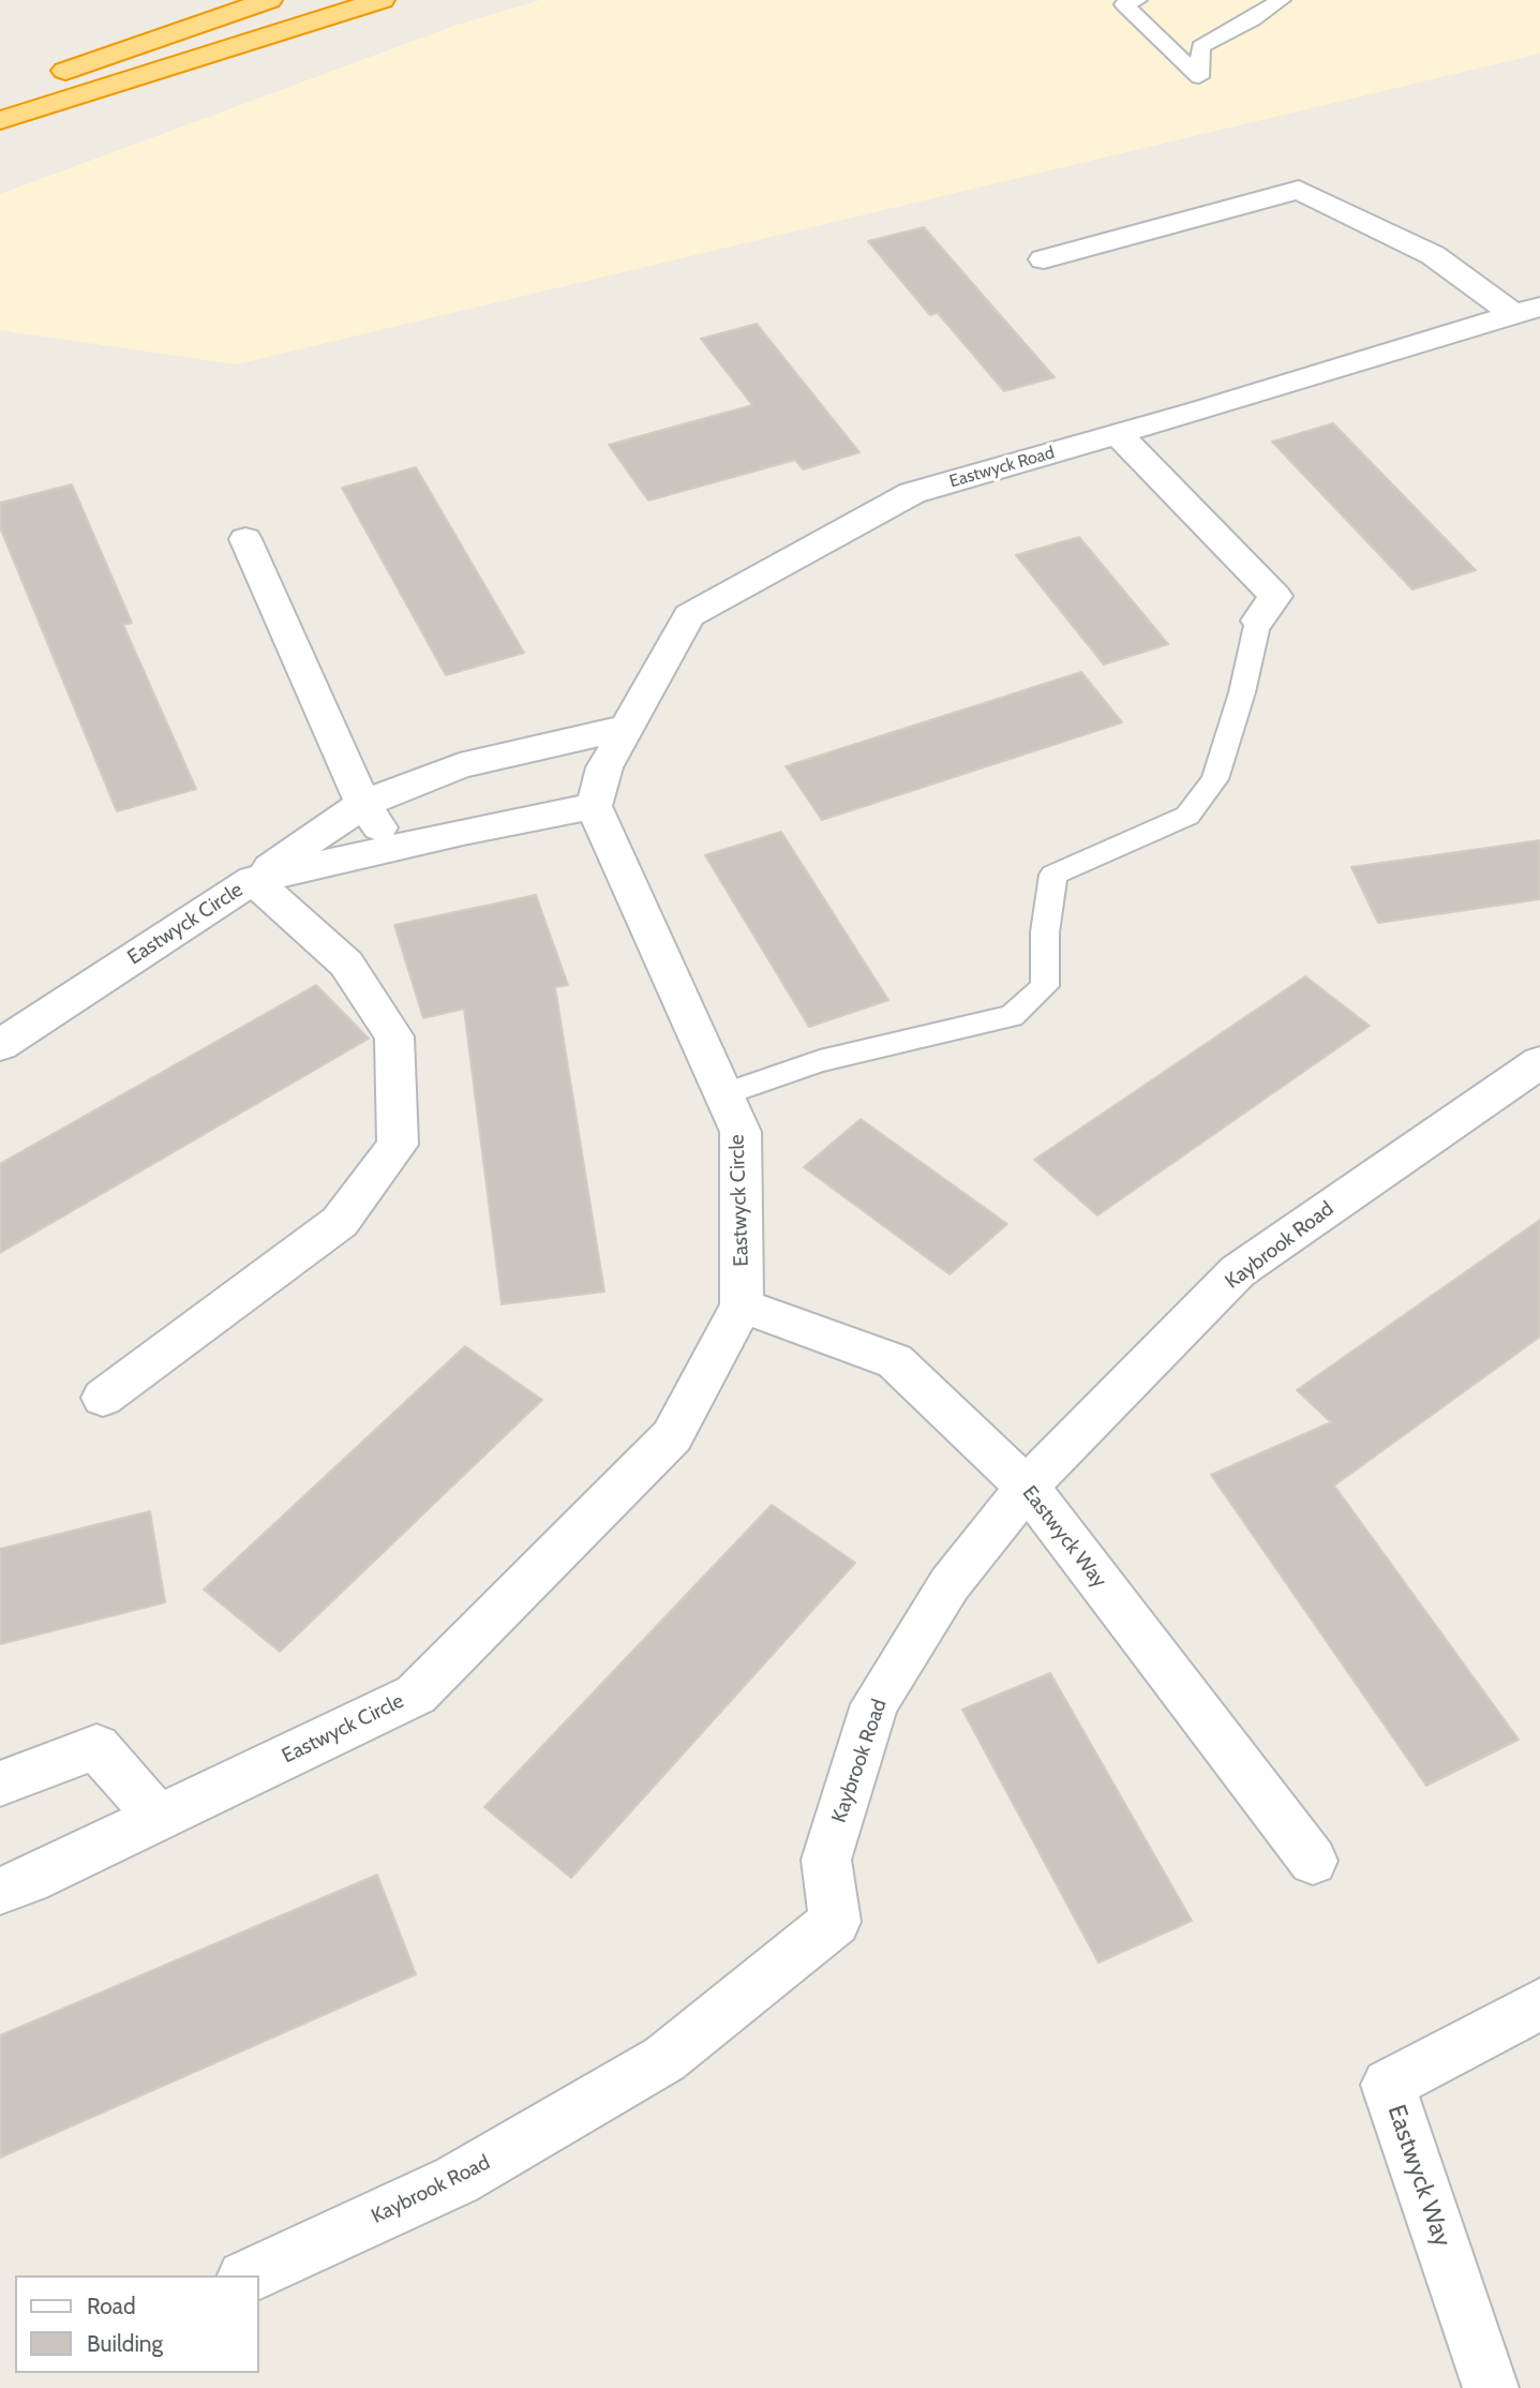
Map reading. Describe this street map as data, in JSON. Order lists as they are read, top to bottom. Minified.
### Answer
{"streets":{"street":["Eastwyck Road","Eastwyck Circle","Kaybrook Road","Eastwyck Way"]},"crossings":[["Eastwyck Road","Eastwyck Circle"],["Eastwyck Circle","Eastwyck Way"],["Kaybrook Road","Eastwyck Way"]],"legend":["Road","Building"]}
